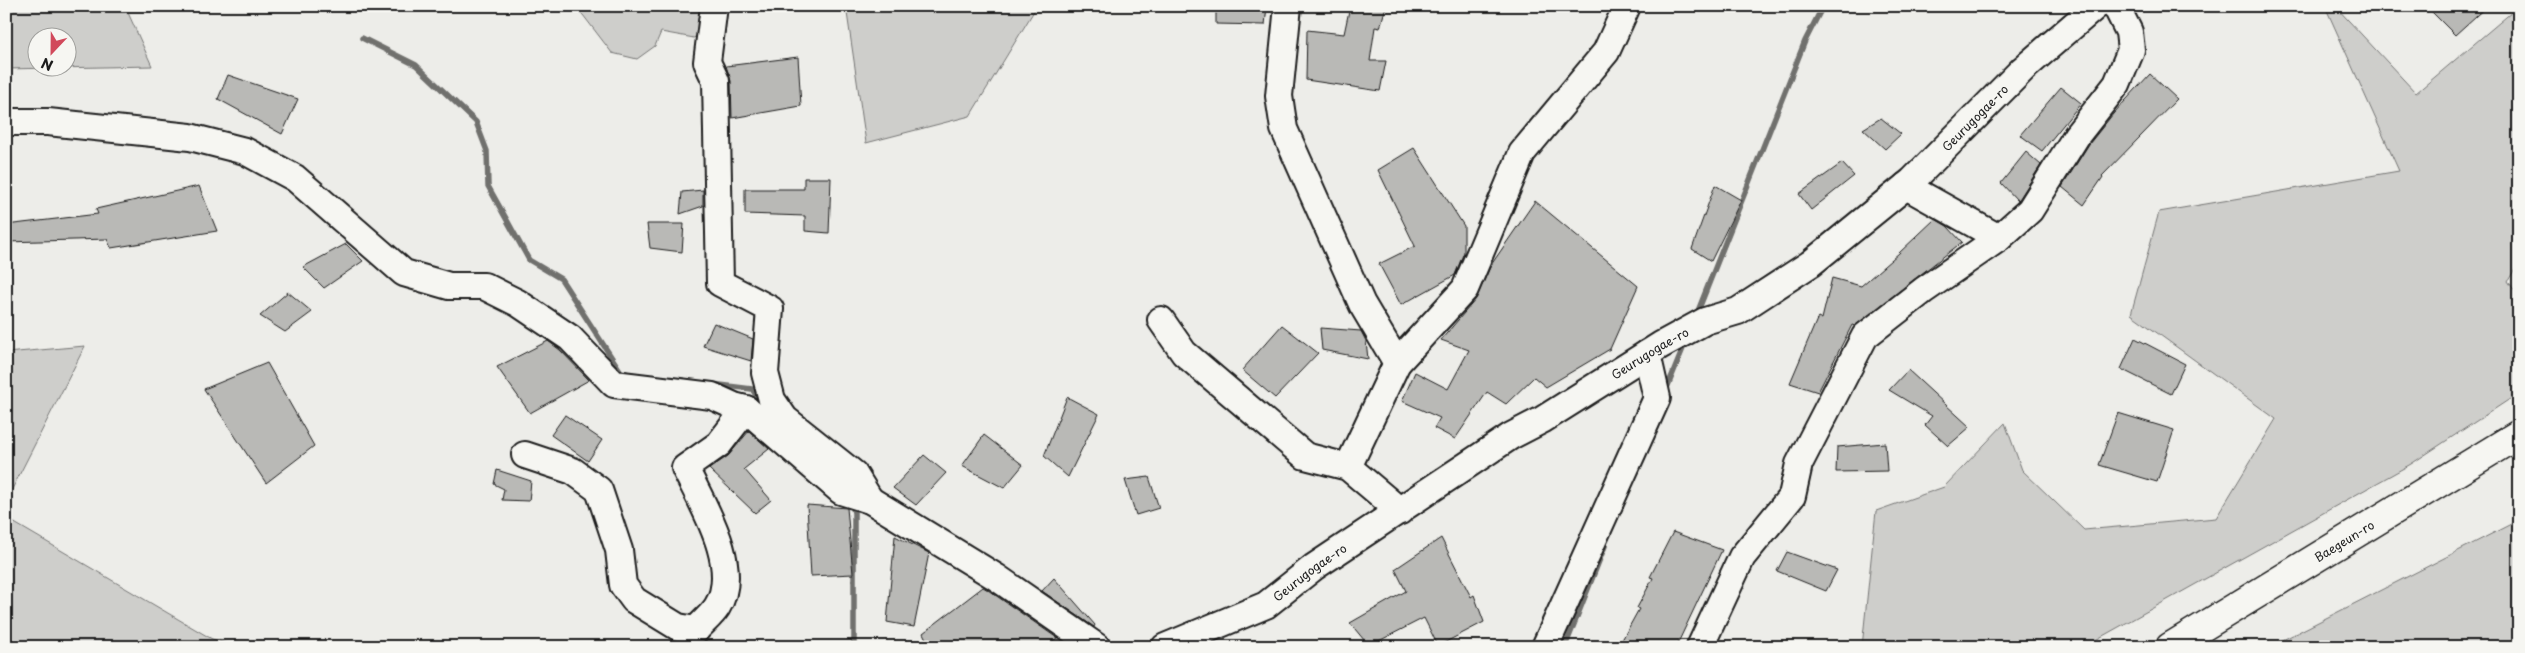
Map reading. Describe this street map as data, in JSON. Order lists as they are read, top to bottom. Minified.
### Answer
{"streets":{"main road":["Baegeun-ro"],"street":["Geurugogae-ro"]},"north":"bottom"}
